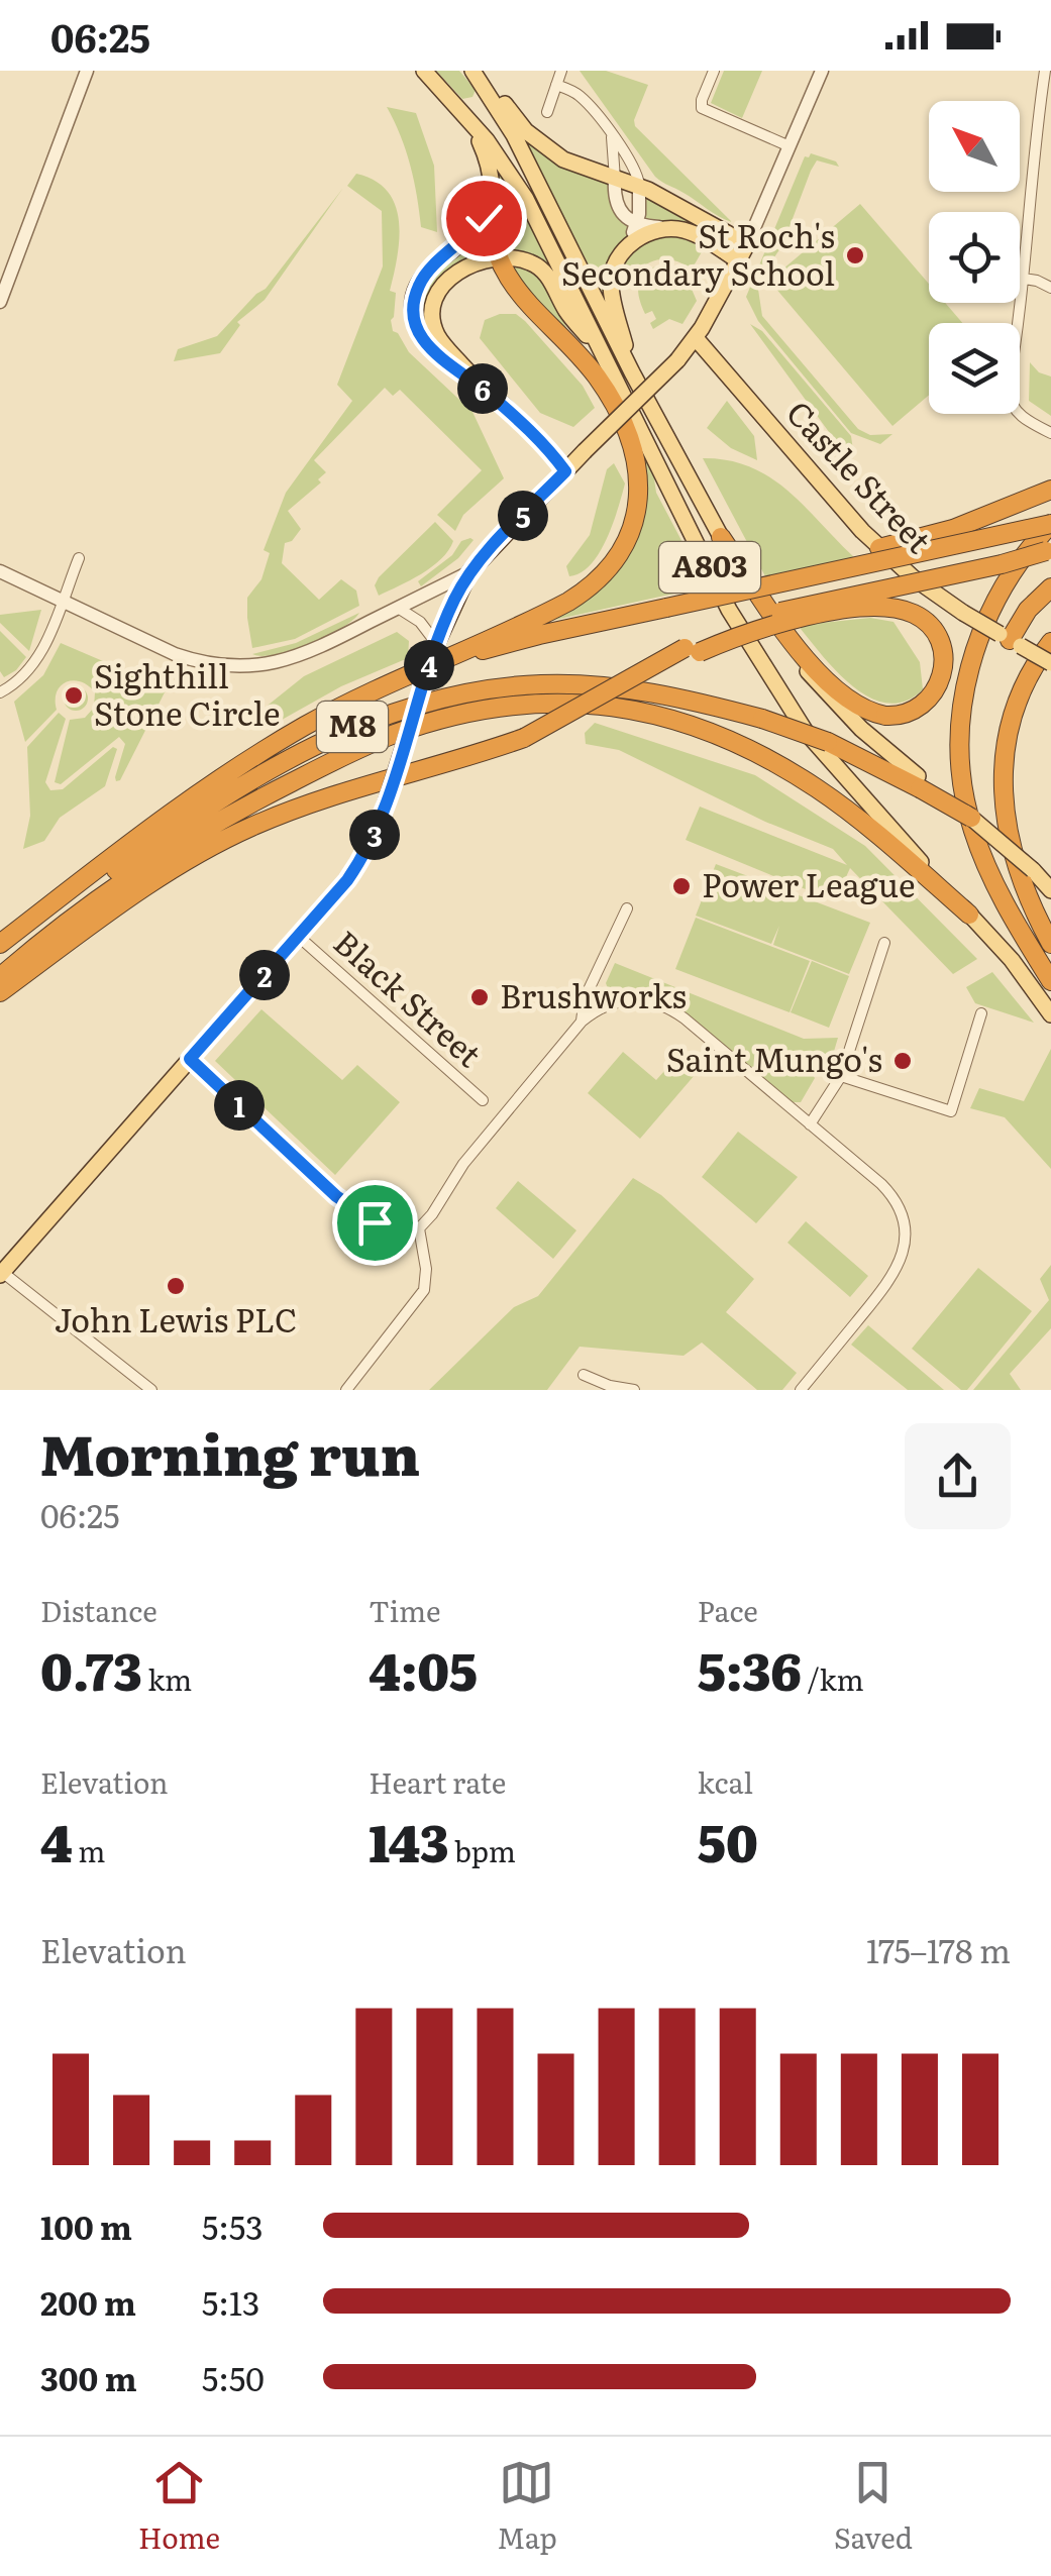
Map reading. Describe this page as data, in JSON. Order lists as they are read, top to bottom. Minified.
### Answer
{"streets":{"highway":["M8"],"main road":["Castle Street","A803"],"street":["Black Street"]},"crossings":[["A803","M8"]],"places":["St Roch's Secondary School","Sighthill Stone Circle","Power League","Brushworks","Saint Mungo's","John Lewis PLC"],"north":"top left","page":{"status":"06:25","pins":["6","5","4","3","2","1"],"heading":["Morning run","06:25"],"stats":[["Distance","0.73 km"],["Time","4:05"],["Pace","5:36 /km"],["Elevation","4 m"],["Heart rate","143 bpm"],["kcal","50"]],"chart":["Elevation","175–178 m"],"list":[{"name":"100 m","note":"5:53"},{"name":"200 m","note":"5:13"},{"name":"300 m","note":"5:50"}],"tabs":["Home","Map","Saved"]}}
